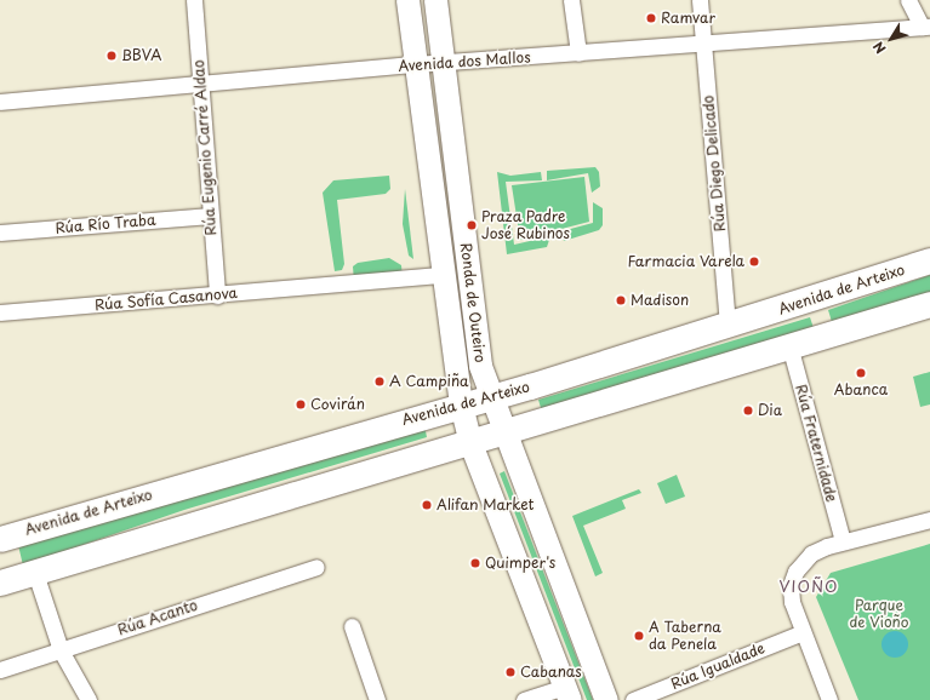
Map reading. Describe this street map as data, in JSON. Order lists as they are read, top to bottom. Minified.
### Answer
{"streets":{"main road":["Avenida de Arteixo","Ronda de Outeiro"],"street":["Avenida dos Mallos","Rúa Eugenio Carré Aldao","Rúa Diego Delicado","Rúa Río Traba","Rúa Sofía Casanova","Rúa Fraternidade","Rúa Acanto","Rúa Igualdade"]},"crossings":[["Avenida dos Mallos","Rúa Eugenio Carré Aldao"],["Avenida dos Mallos","Rúa Diego Delicado"],["Avenida dos Mallos","Ronda de Outeiro"],["Rúa Eugenio Carré Aldao","Rúa Río Traba"],["Rúa Eugenio Carré Aldao","Rúa Sofía Casanova"],["Rúa Diego Delicado","Avenida de Arteixo"],["Avenida de Arteixo","Ronda de Outeiro"],["Rúa Sofía Casanova","Ronda de Outeiro"]],"districts":["VIOÑO"],"parks":["Parque de Vioño"],"places":["Ramvar","BBVA","Praza Padre José Rubinos","Farmacia Varela","Madison","Abanca","A Campiña","Covirán","Dia","Alifan Market","Quimper's","A Taberna da Penela","Cabanas"],"north":"bottom left"}
